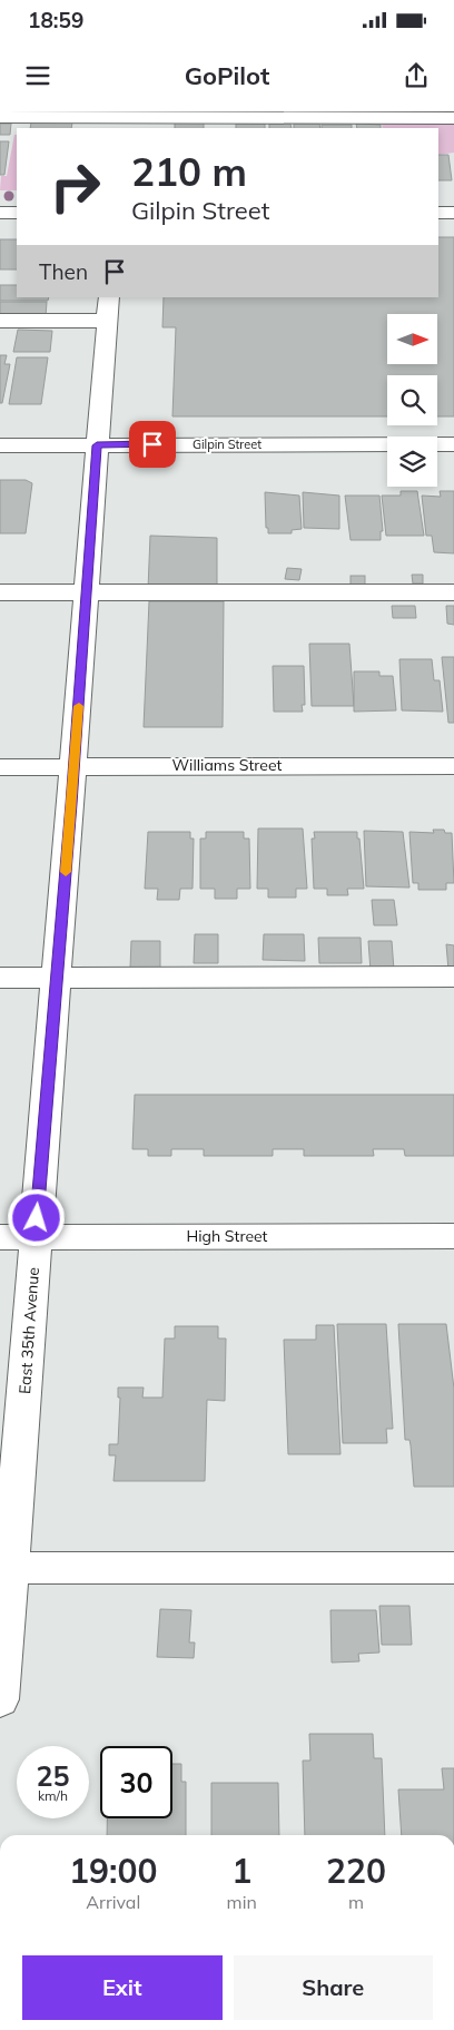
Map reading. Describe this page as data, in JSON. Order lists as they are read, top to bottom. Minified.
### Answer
{"streets":{"street":["Gilpin Street","Williams Street","High Street","East 35th Avenue"]},"crossings":[["Gilpin Street","East 35th Avenue"],["Williams Street","East 35th Avenue"],["High Street","East 35th Avenue"]],"north":"right","page":{"status":"18:59","header":"GoPilot","turn":["210 m","Gilpin Street"],"then":"Then","speed":"25 km/h","limit":"30","eta":["19:00","Arrival","1","min","220","m"],"buttons":["Exit","Share"]}}
